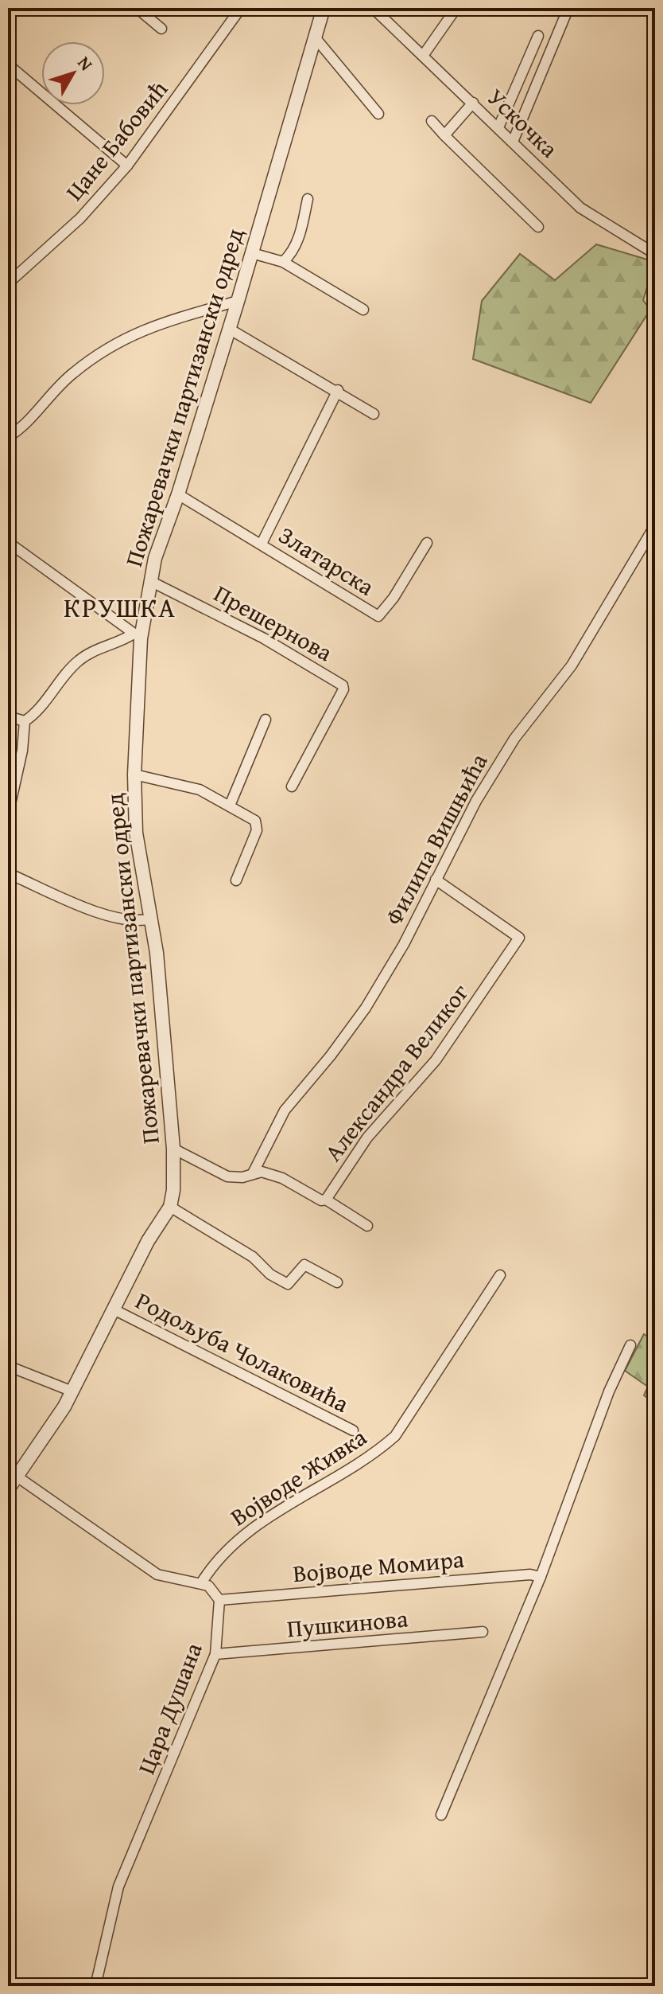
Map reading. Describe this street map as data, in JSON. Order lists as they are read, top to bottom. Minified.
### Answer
{"streets":{"street":["Ускочка","Цане Бабовић","Пожаревачки партизански одред","Златарска","Прешернова","Филипа Вишњића","Александра Великог","Родољуба Чолаковића","Војводе Живка","Војводе Момира","Пушкинова","Цара Душана"]},"crossings":[["Пожаревачки партизански одред","Златарска"],["Пожаревачки партизански одред","Прешернова"],["Пожаревачки партизански одред","Родољуба Чолаковића"],["Филипа Вишњића","Александра Великог"],["Војводе Момира","Цара Душана"],["Пушкинова","Цара Душана"]],"districts":["КРУШКА"],"north":"top right"}
